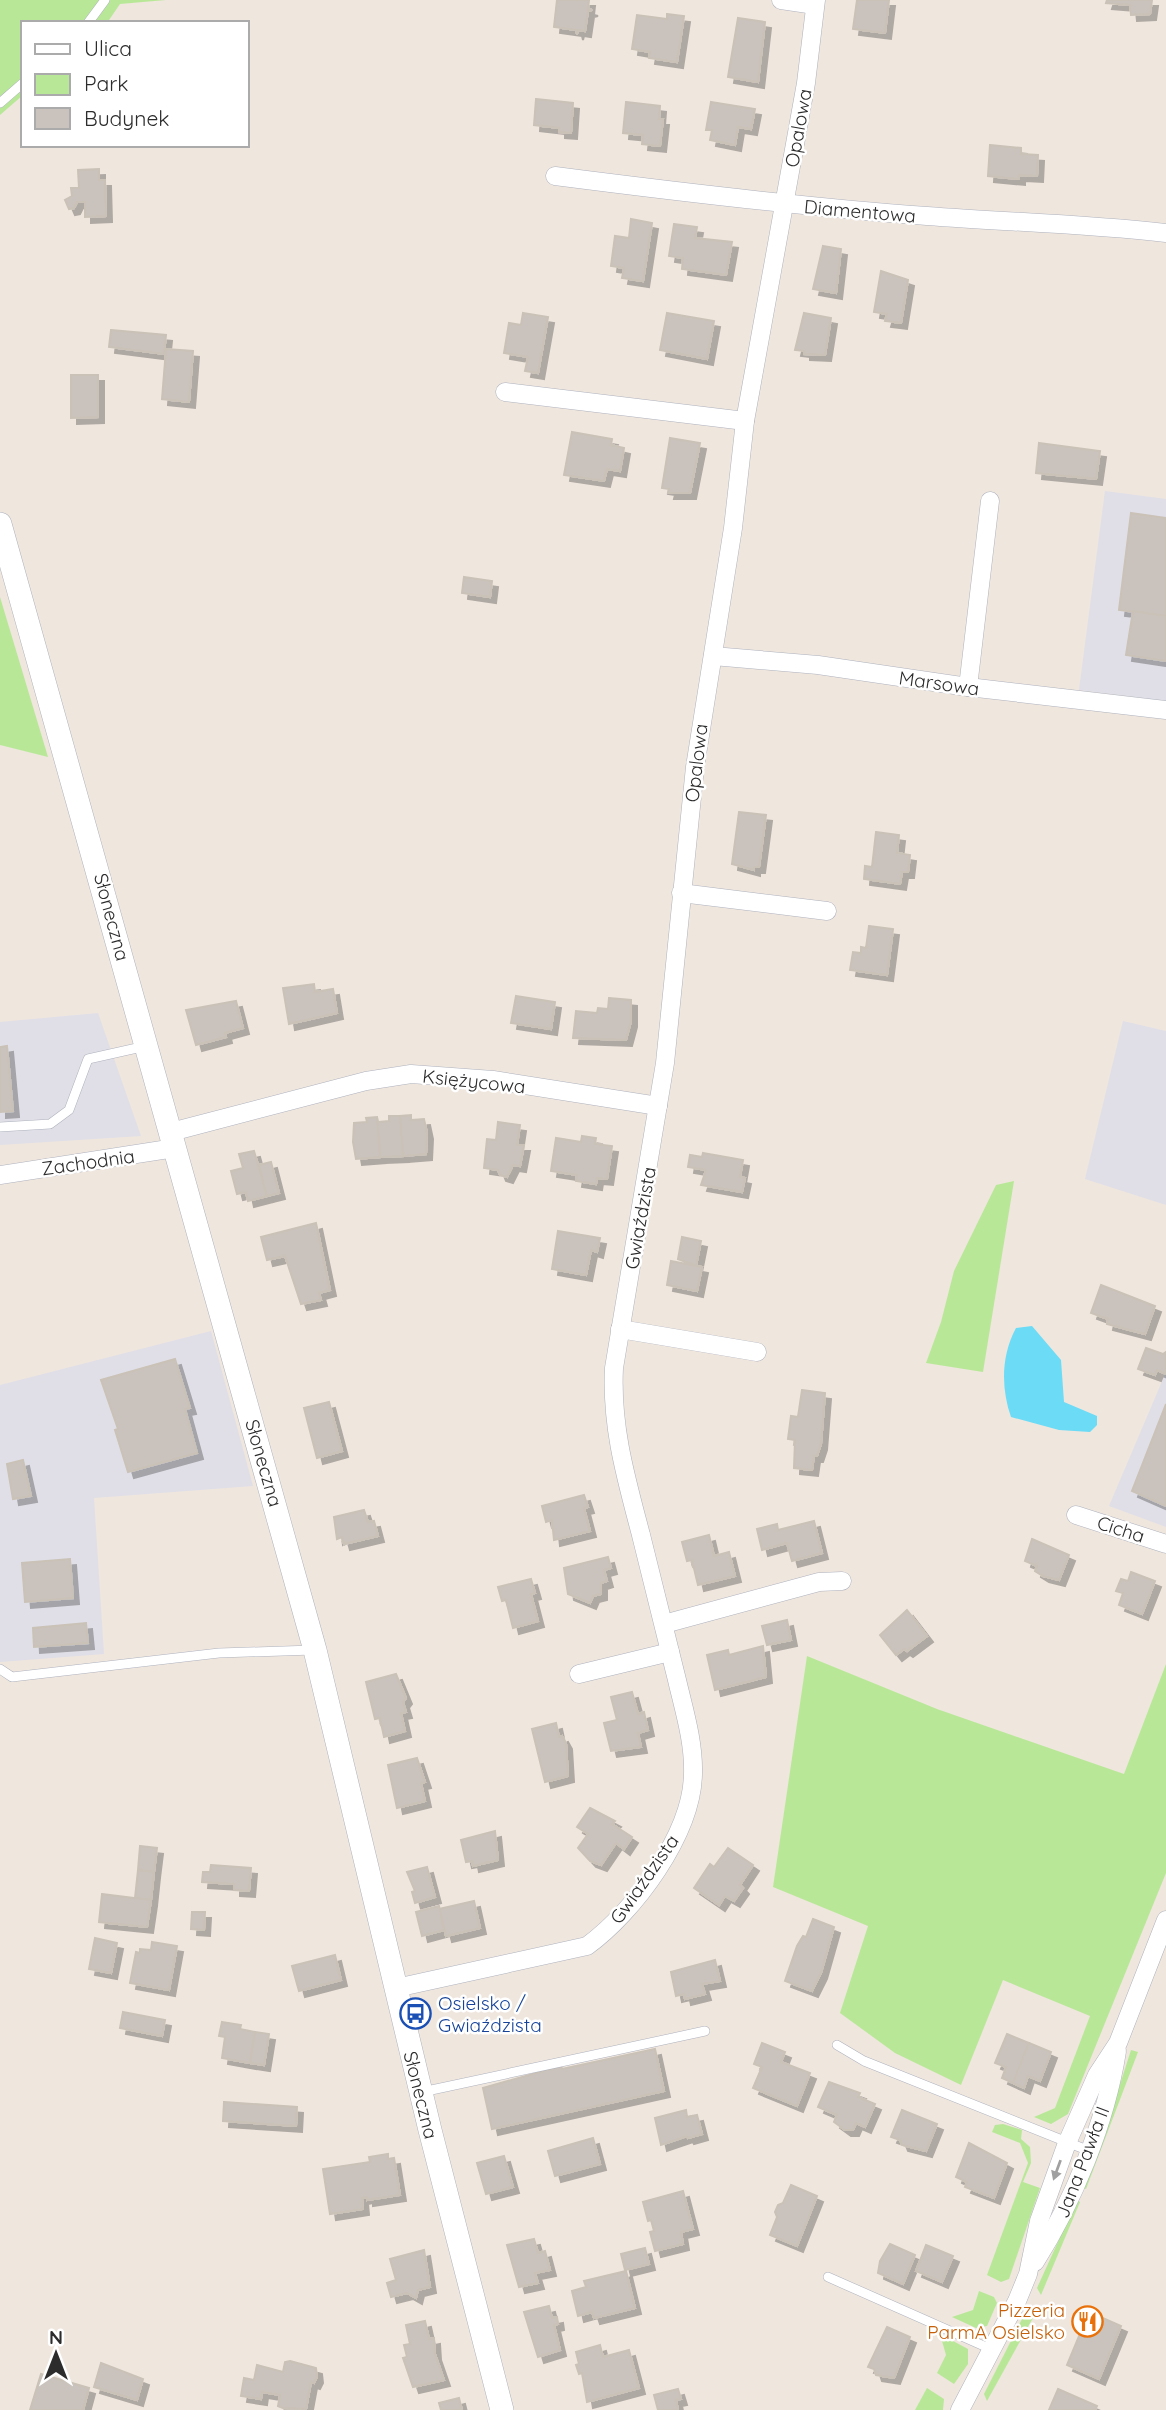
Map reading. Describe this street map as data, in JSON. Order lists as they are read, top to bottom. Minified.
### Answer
{"streets":{"street":["Opalowa","Diamentowa","Marsowa","Słoneczna","Księżycowa","Zachodnia","Gwiaździsta","Cicha","Jana Pawła II"]},"crossings":[["Opalowa","Diamentowa"],["Opalowa","Marsowa"],["Opalowa","Księżycowa"],["Opalowa","Gwiaździsta"],["Słoneczna","Księżycowa"],["Słoneczna","Zachodnia"],["Słoneczna","Gwiaździsta"],["Księżycowa","Zachodnia"],["Księżycowa","Gwiaździsta"]],"places":{"bus stop":["Osielsko / Gwiaździsta"],"restaurant":["Pizzeria ParmA Osielsko"]},"legend":["Ulica","Park","Budynek"],"north":"top"}
